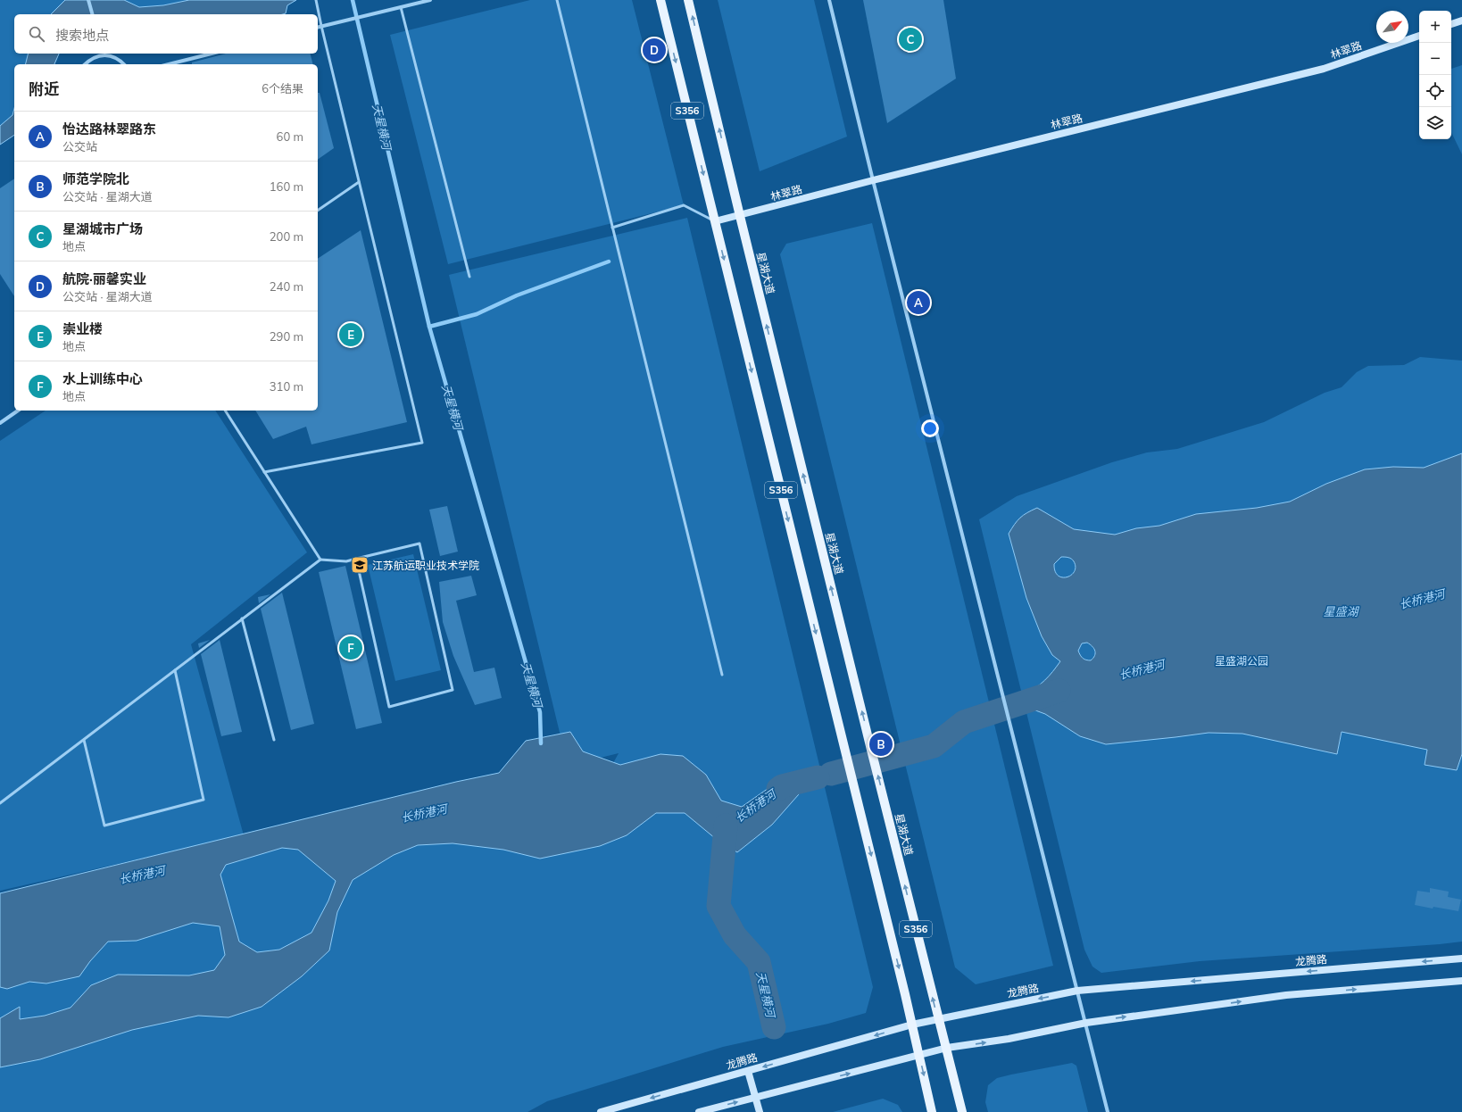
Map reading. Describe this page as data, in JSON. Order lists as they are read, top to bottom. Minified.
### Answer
{"streets":{"main road":["林翠路","S356","星湖大道","龙腾路"]},"crossings":[["林翠路","S356"],["林翠路","星湖大道"],["S356","龙腾路"],["星湖大道","龙腾路"]],"water":["天星横河","长桥港河","星盛湖"],"parks":["星盛湖公园"],"places":{"school or university":["江苏航运职业技术学院"]},"north":"top right","page":{"map_buttons":["+","−"],"search":"搜索地点","pins":["C","D","A","E","F","B"],"heading":["附近","6个结果"],"list":[{"mark":"A","name":"怡达路林翠路东","note":"公交站","value":"60 m"},{"mark":"B","name":"师范学院北","note":"公交站 · 星湖大道","value":"160 m"},{"mark":"C","name":"星湖城市广场","note":"地点","value":"200 m"},{"mark":"D","name":"航院·丽馨实业","note":"公交站 · 星湖大道","value":"240 m"},{"mark":"E","name":"崇业楼","note":"地点","value":"290 m"},{"mark":"F","name":"水上训练中心","note":"地点","value":"310 m"}]}}
